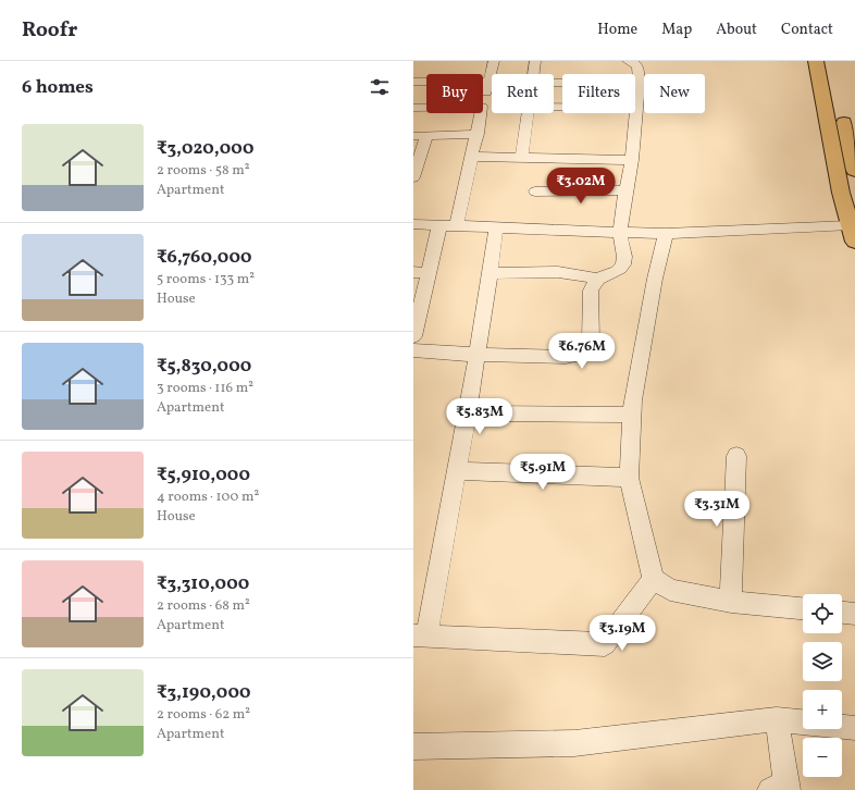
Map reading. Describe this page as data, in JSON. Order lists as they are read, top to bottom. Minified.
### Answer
{"page":{"header":"Roofr","nav":["Home","Map","About","Contact"],"heading":"6 homes","chip":["Buy","Rent","Filters","New"],"list":[{"name":"₹3,020,000","note":"2 rooms · 58 m² · Apartment"},{"name":"₹6,760,000","note":"5 rooms · 133 m² · House"},{"name":"₹5,830,000","note":"3 rooms · 116 m² · Apartment"},{"name":"₹5,910,000","note":"4 rooms · 100 m² · House"},{"name":"₹3,310,000","note":"2 rooms · 68 m² · Apartment"},{"name":"₹3,190,000","note":"2 rooms · 62 m² · Apartment"}],"price":["₹3.02M","₹6.76M","₹5.83M","₹5.91M","₹3.31M","₹3.19M"],"map_buttons":["+","−"]}}
